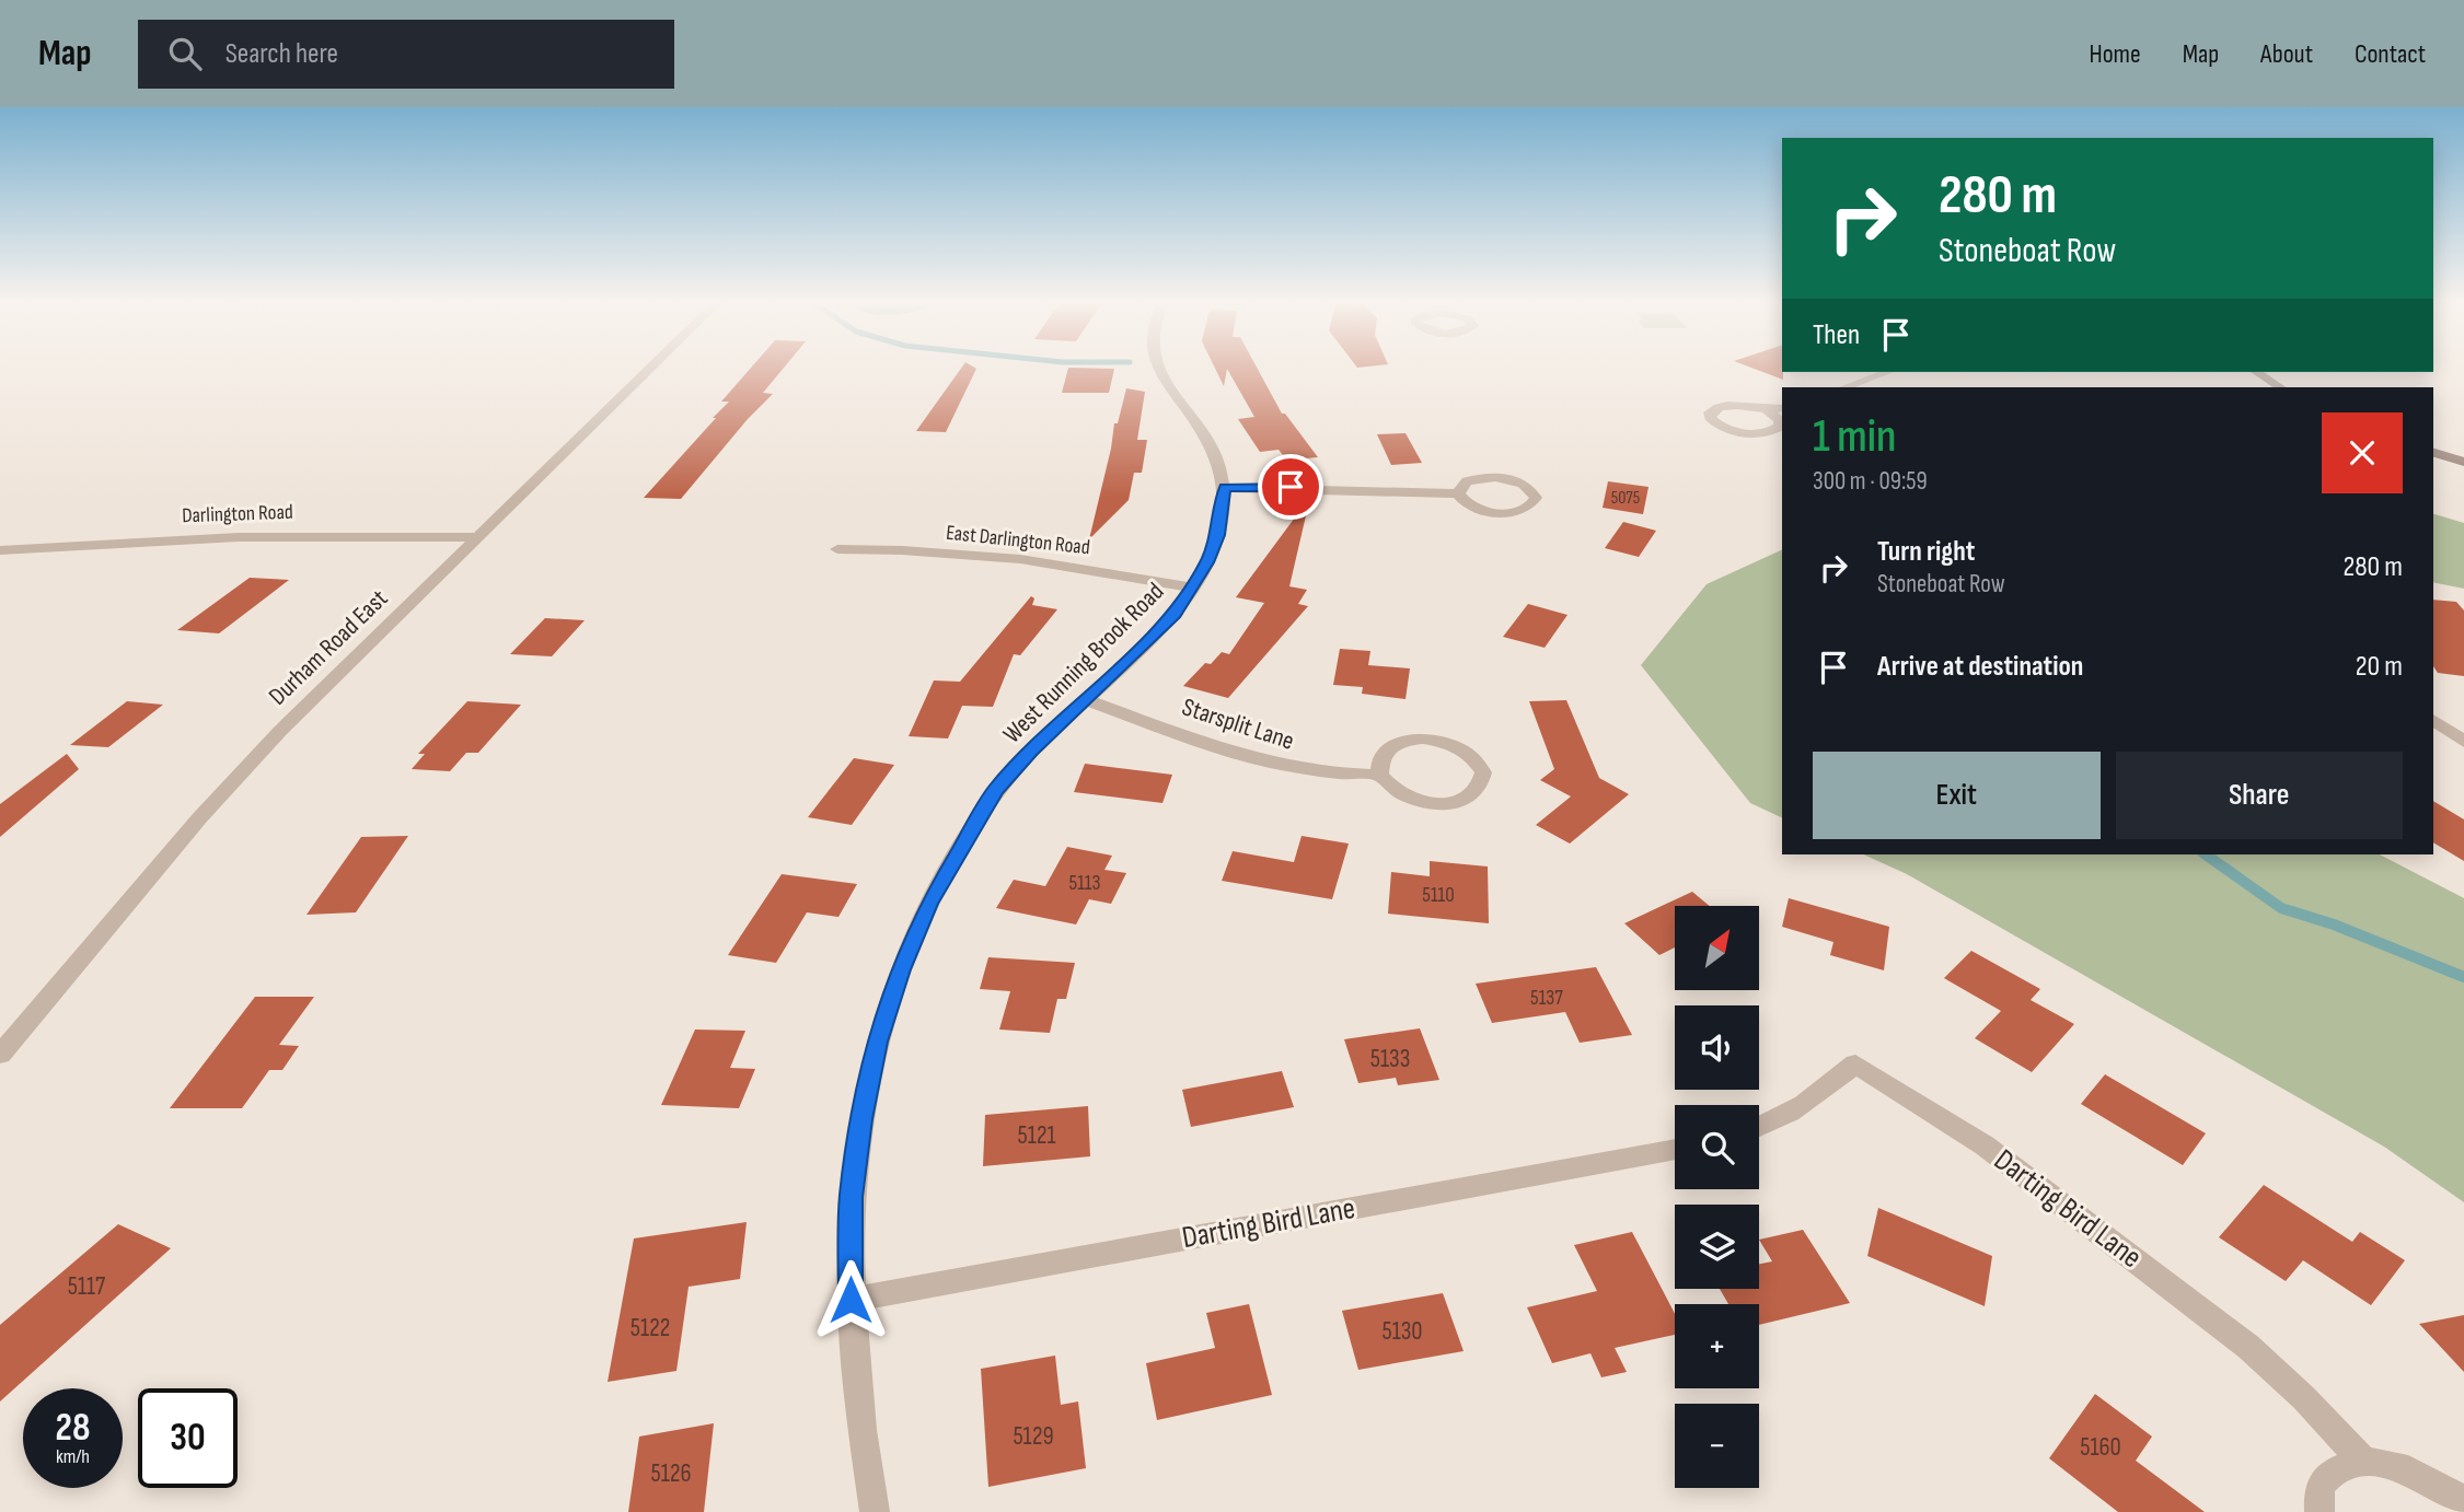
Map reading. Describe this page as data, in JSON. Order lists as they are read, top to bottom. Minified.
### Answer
{"streets":{"street":["Darlington Road","East Darlington Road","Durham Road East","West Running Brook Road","Starsplit Lane","Darting Bird Lane"]},"crossings":[["Darlington Road","Durham Road East"],["East Darlington Road","West Running Brook Road"],["West Running Brook Road","Starsplit Lane"],["West Running Brook Road","Darting Bird Lane"]],"house_numbers":["5075","5113","5110","5137","5133","5121","5117","5122","5130","5129","5160","5126"],"north":"top right","page":{"header":"Map","search":"Search here","nav":["Home","Map","About","Contact"],"turn":["280 m","Stoneboat Row"],"then":"Then","heading":["1 min","300 m · 09:59"],"list":[{"name":"Turn right","note":"Stoneboat Row","value":"280 m"},{"name":"Arrive at destination","value":"20 m"}],"buttons":["Exit","Share"],"map_buttons":["+","−"],"speed":"28 km/h","limit":"30"}}
